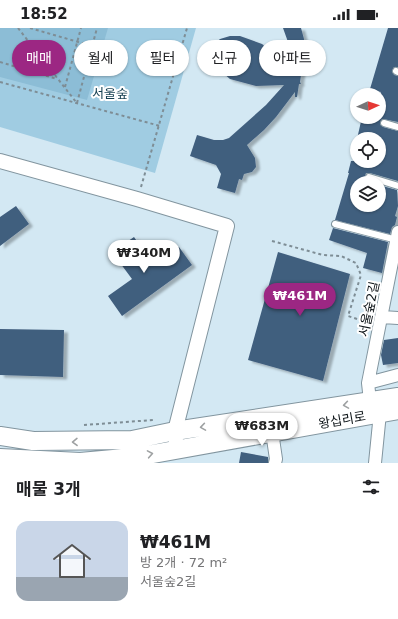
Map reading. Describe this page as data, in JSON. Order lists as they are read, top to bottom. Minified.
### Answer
{"streets":{"main road":["왕십리로"],"street":["서울숲2길"]},"crossings":[["서울숲2길","왕십리로"]],"parks":["서울숲"],"north":"right","page":{"status":"18:52","chip":["매매","월세","필터","신규","아파트"],"price":["₩340M","₩461M","₩683M"],"heading":"매물 3개","list":[{"name":"₩461M","note":"방 2개 · 72 m² · 서울숲2길"}]}}
